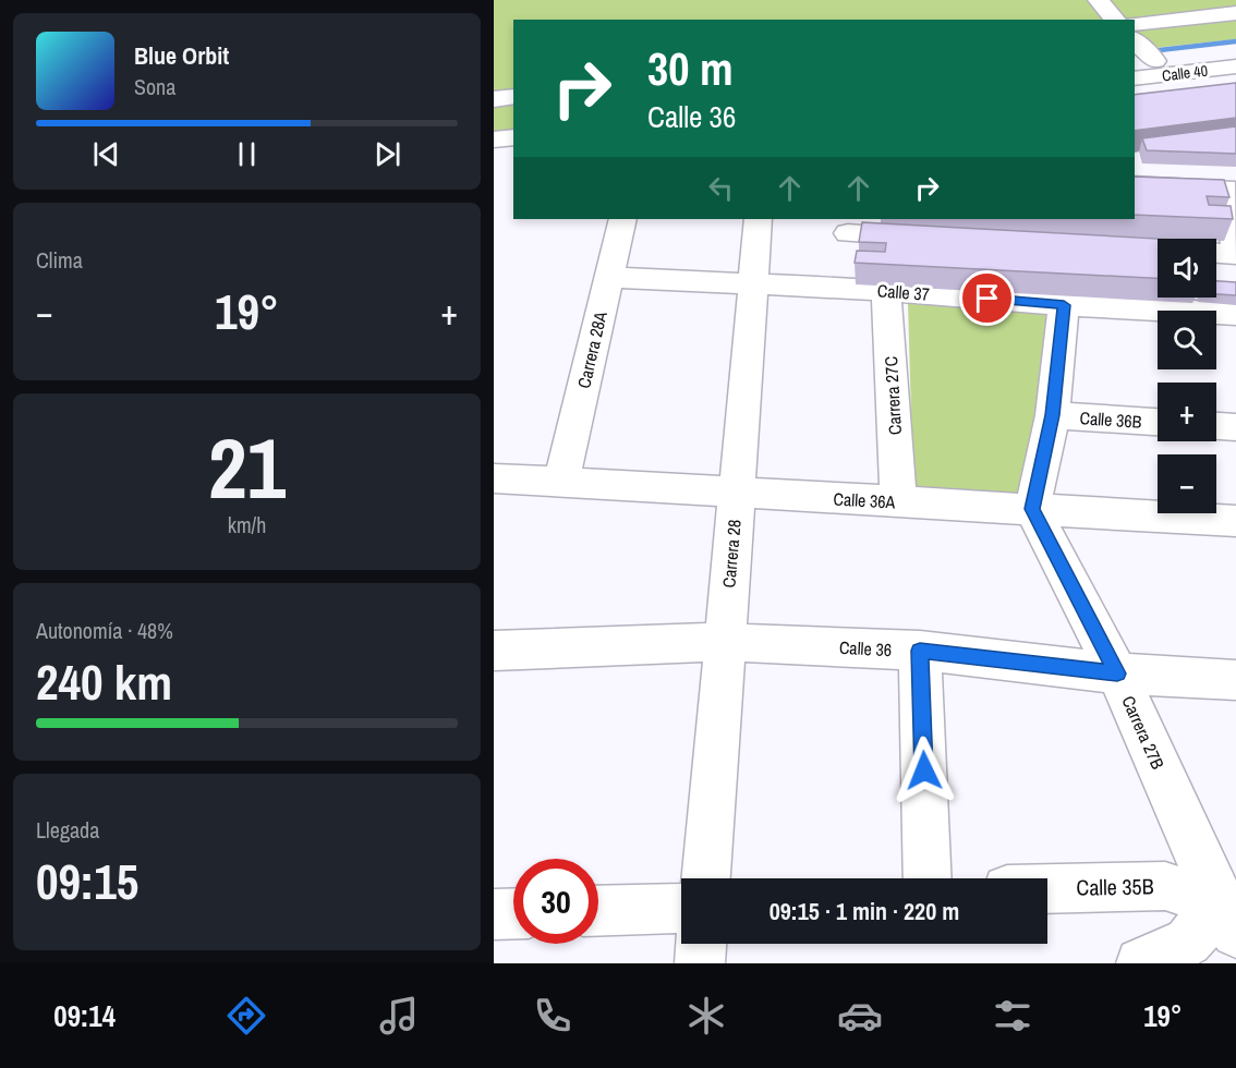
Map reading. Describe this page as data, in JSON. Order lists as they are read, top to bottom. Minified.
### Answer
{"streets":{"street":["Calle 40","Calle 37","Carrera 28A","Carrera 27C","Calle 36B","Calle 36A","Carrera 28","Calle 36","Carrera 27B","Calle 35B"]},"crossings":[["Calle 37","Carrera 28A"],["Calle 37","Carrera 27C"],["Calle 37","Carrera 28"],["Carrera 28A","Calle 36A"],["Carrera 27C","Calle 36A"],["Calle 36A","Carrera 28"],["Calle 36A","Carrera 27B"],["Carrera 28","Calle 36"],["Calle 36","Carrera 27B"],["Carrera 27B","Calle 35B"]],"page":{"turn":["30 m","Calle 36"],"song":["Blue Orbit","Sona"],"tile":["Clima",["21","km/h"],["Autonomía · 48%","240 km"],["Llegada","09:15"]],"map_buttons":["+","−"],"heat":["−","19°","+"],"limit":"30","trip":"09:15 · 1 min · 220 m","tabs":["09:14","19°"]}}
